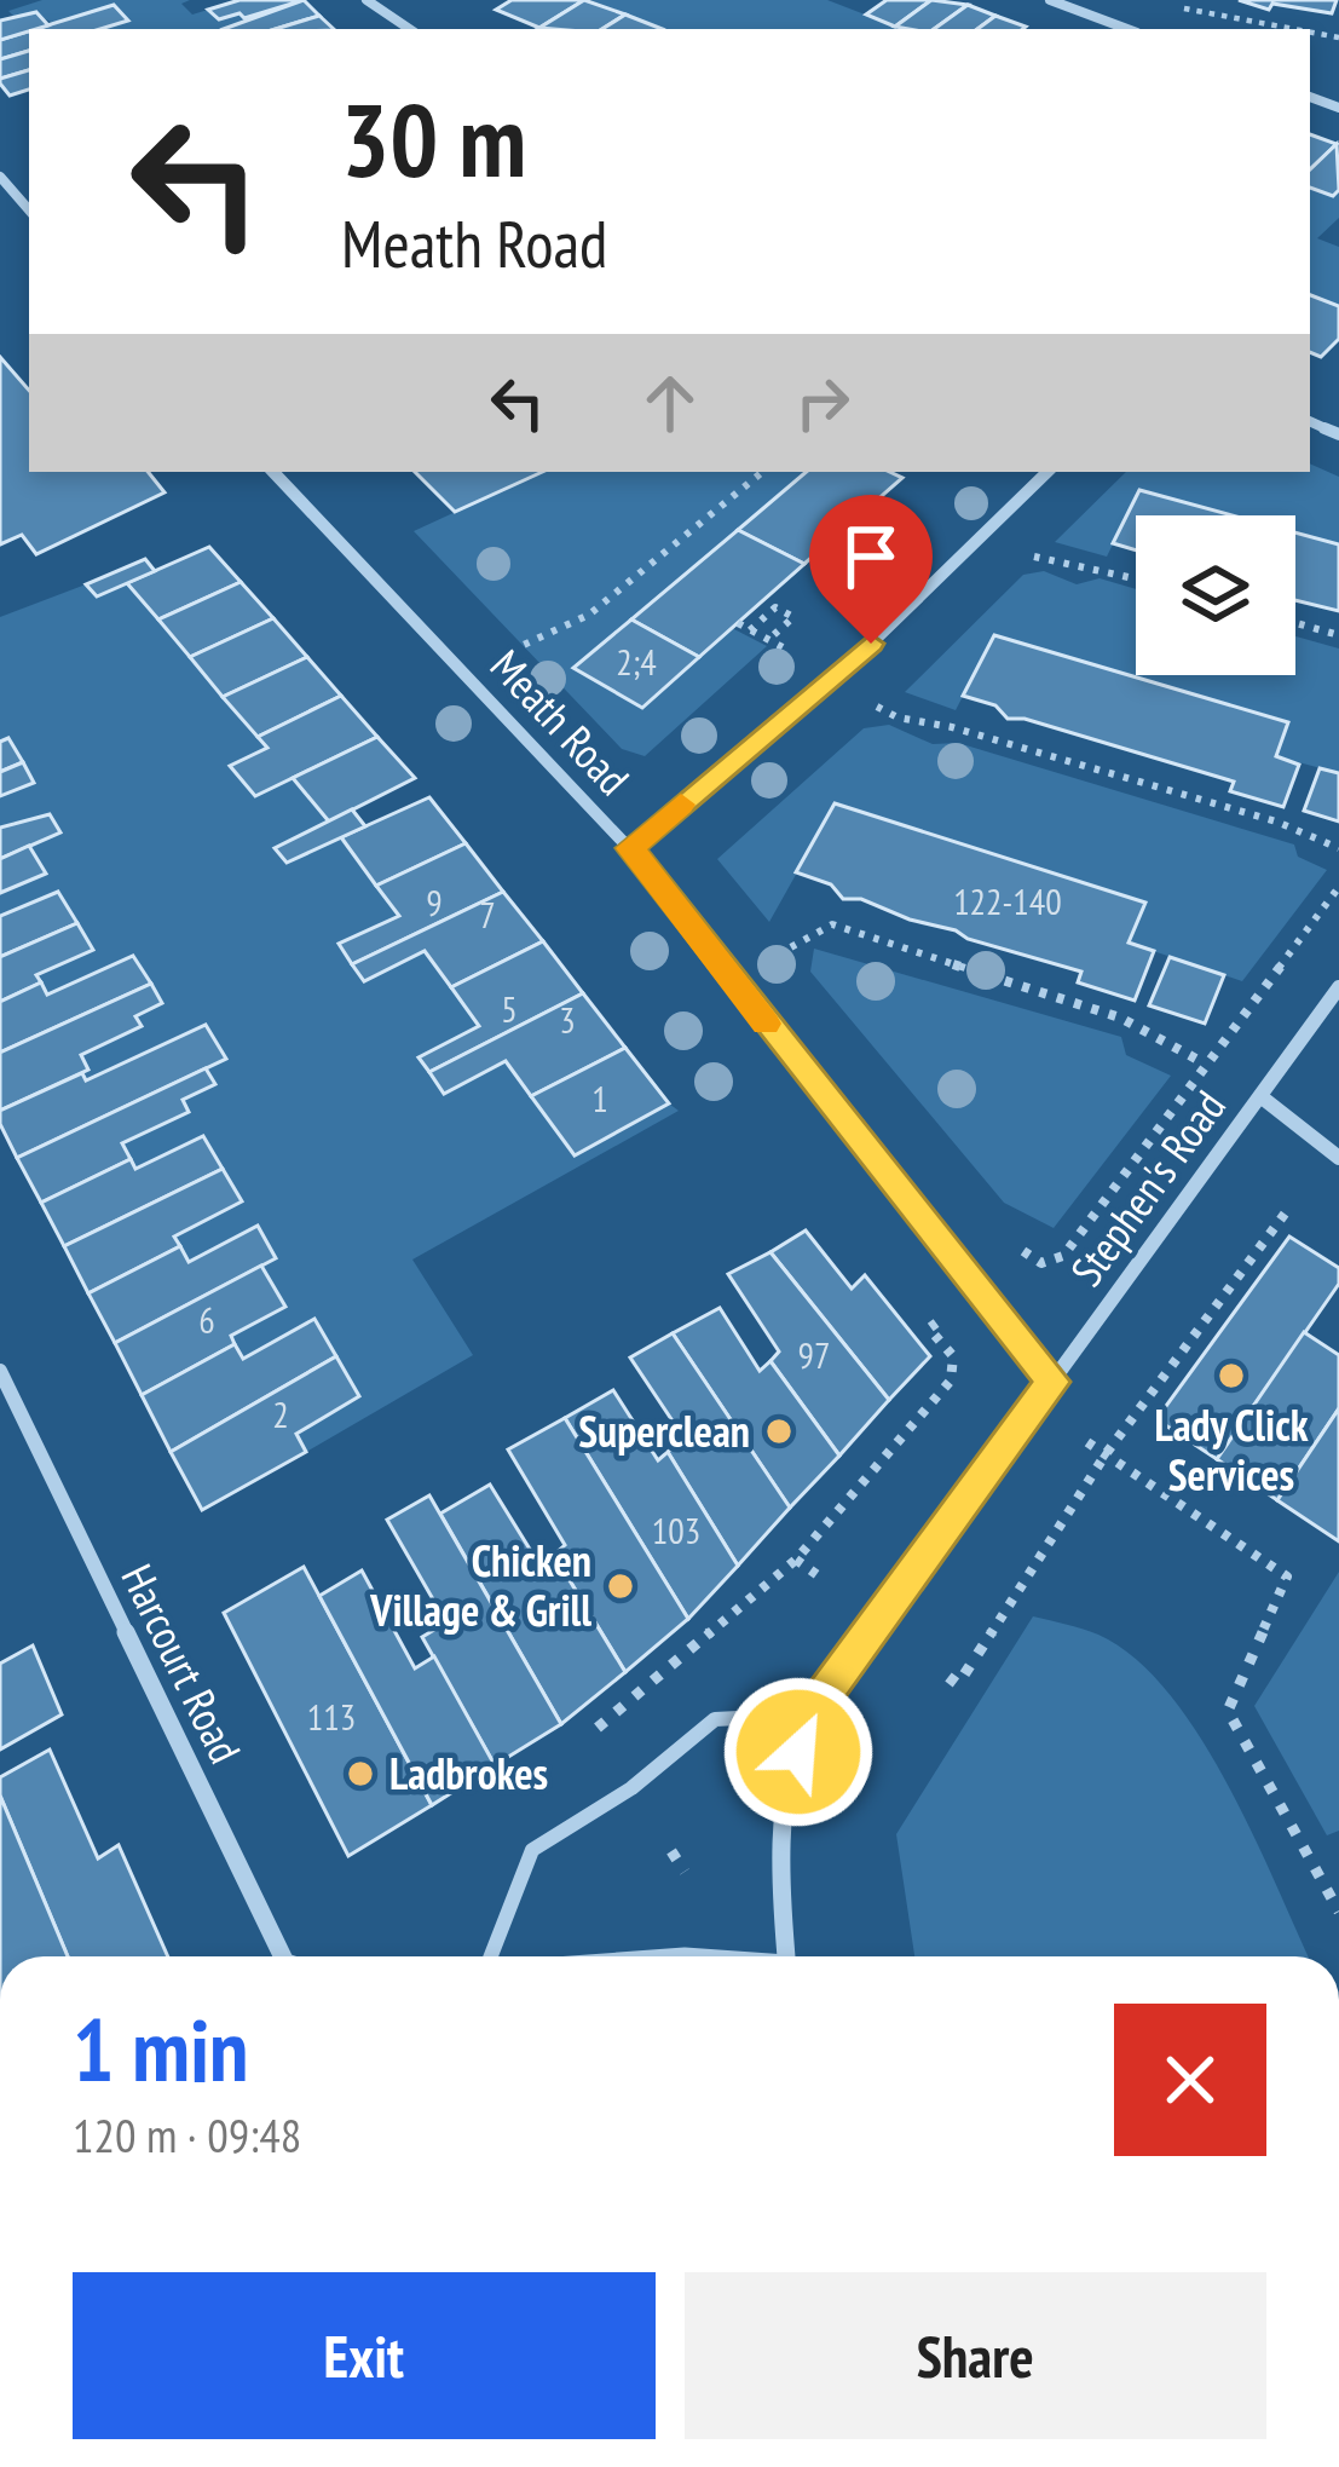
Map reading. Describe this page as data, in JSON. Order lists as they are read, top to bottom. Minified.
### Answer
{"streets":{"street":["Meath Road","Stephen's Road","Harcourt Road"]},"crossings":[["Meath Road","Stephen's Road"]],"places":["Lady Click Services","Superclean","Chicken Village & Grill","Ladbrokes"],"house_numbers":["2;4","122-140","9","7","5","3","1","6","97","2","103","113"],"page":{"turn":["30 m","Meath Road"],"heading":["1 min","120 m · 09:48"],"buttons":["Exit","Share"]}}
